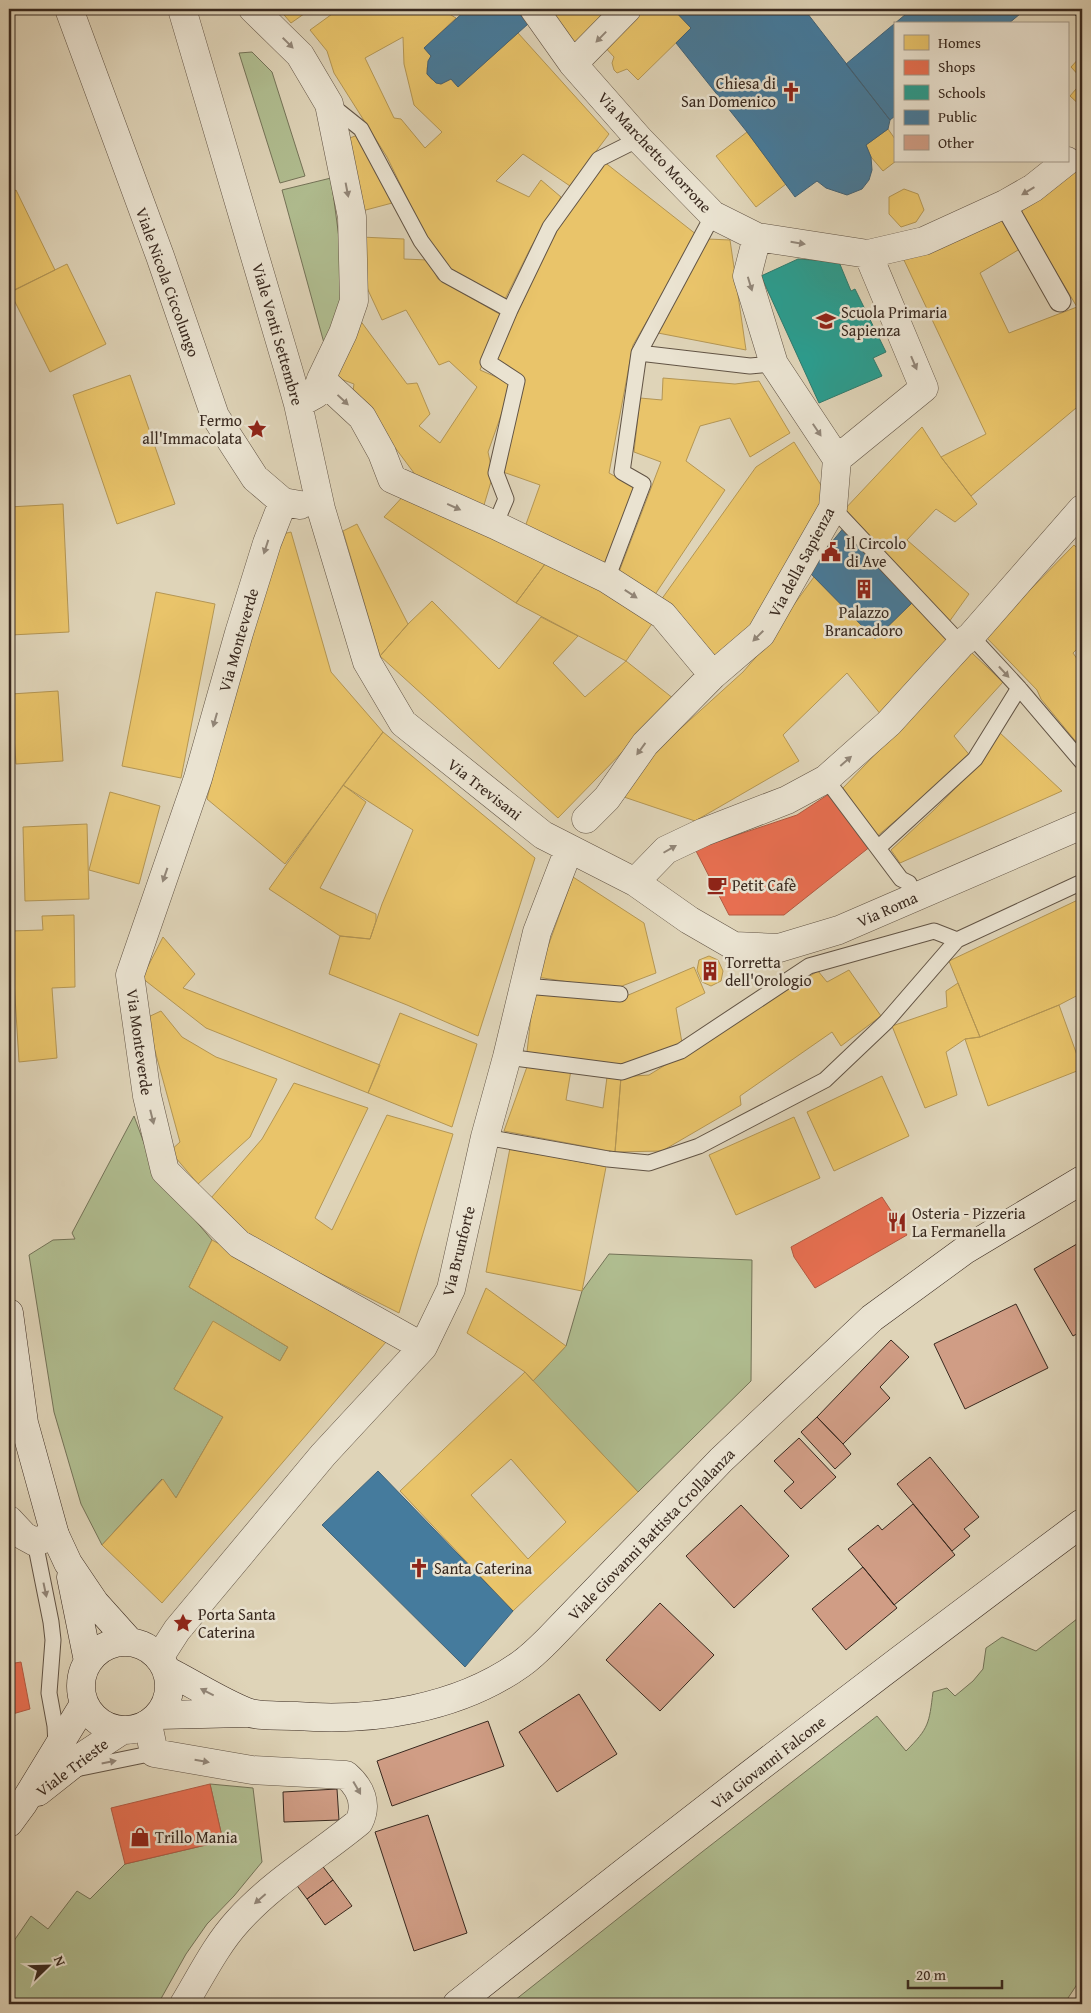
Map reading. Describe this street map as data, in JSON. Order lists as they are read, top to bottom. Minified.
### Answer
{"streets":{"street":["Via Marchetto Morrone","Viale Nicola Ciccolungo","Viale Venti Settembre","Via della Sapienza","Via Monteverde","Via Trevisani","Via Roma","Via Brunforte","Viale Giovanni Battista Crollalanza","Via Giovanni Falcone","Viale Trieste"]},"crossings":[["Viale Nicola Ciccolungo","Via Monteverde"],["Viale Venti Settembre","Via Trevisani"],["Via della Sapienza","Via Brunforte"],["Via Monteverde","Via Brunforte"],["Via Trevisani","Via Roma"],["Via Trevisani","Via Brunforte"],["Via Brunforte","Viale Giovanni Battista Crollalanza"],["Via Brunforte","Viale Trieste"],["Viale Giovanni Battista Crollalanza","Viale Trieste"]],"one_way":["Via Monteverde"],"places":{"church":["Chiesa di San Domenico","Santa Caterina"],"school or university":["Scuola Primaria Sapienza"],"place":["Fermo all'Immacolata","Porta Santa Caterina"],"public building":["Il Circolo di Ave"],"building":["Palazzo Brancadoro","Torretta dell'Orologio"],"cafe":["Petit Cafè"],"restaurant":["Osteria - Pizzeria La Fermanella"],"shop":["Trillo Mania"]},"legend":["Homes","Shops","Schools","Public","Other"],"scale_bar":"20 m","north":"top right"}
